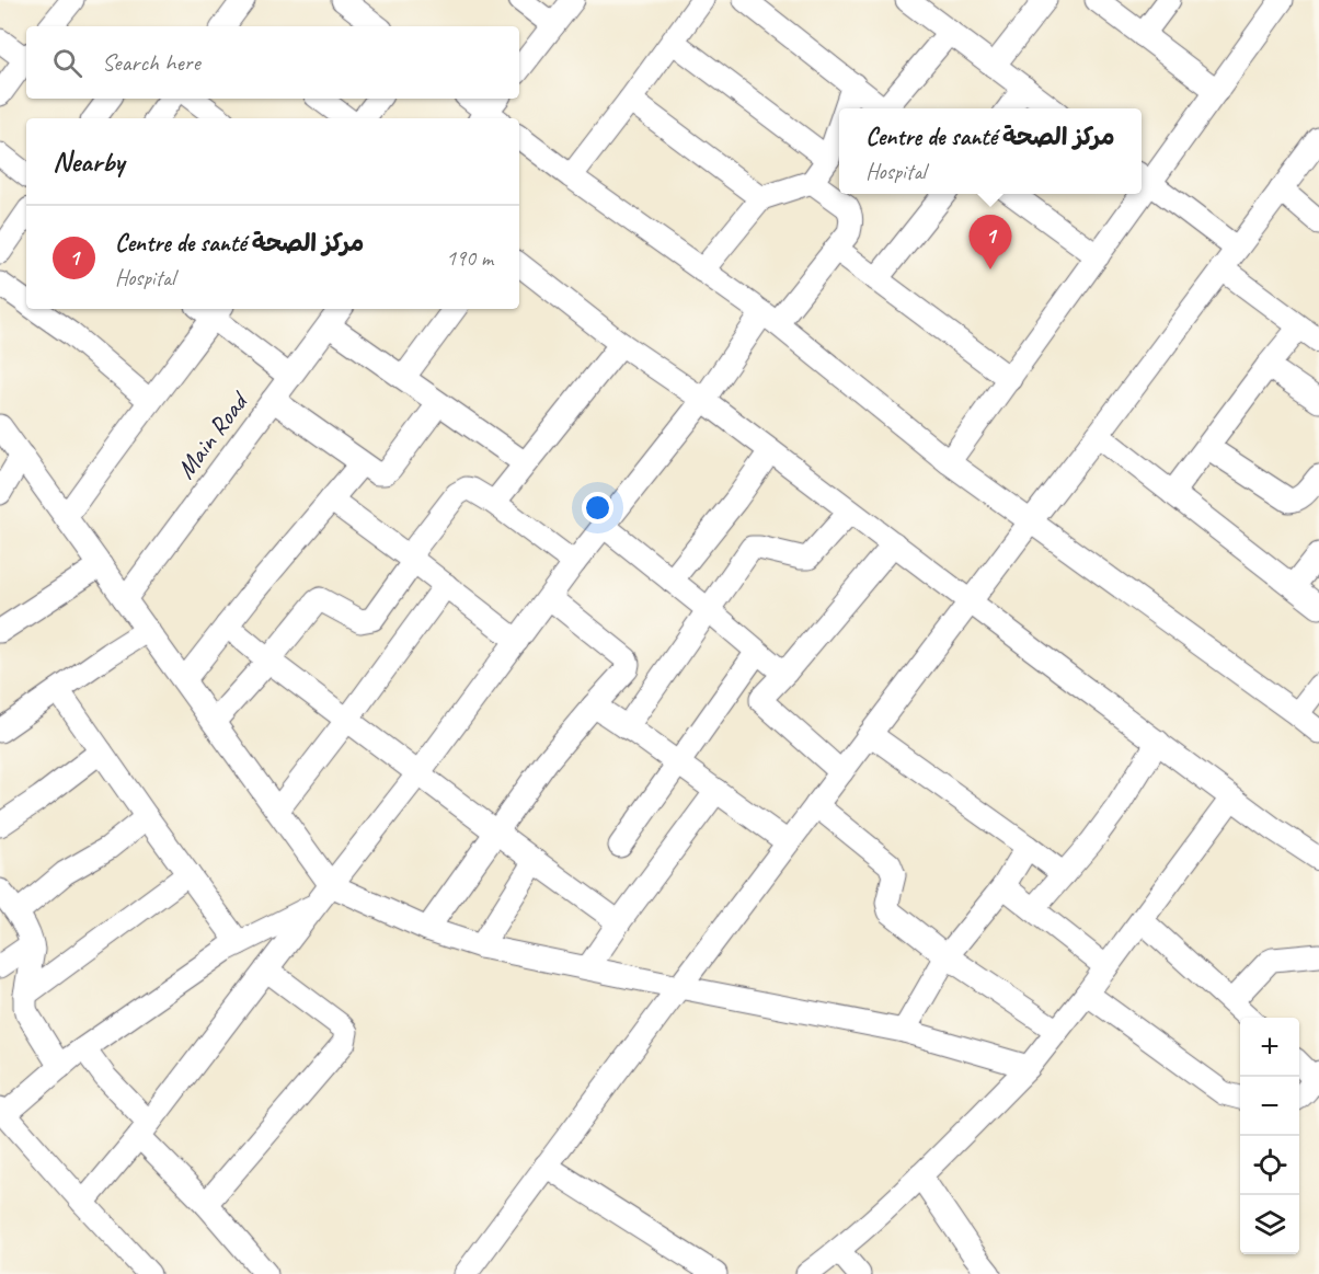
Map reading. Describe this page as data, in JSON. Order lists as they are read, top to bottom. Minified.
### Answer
{"streets":{"street":["Main Road"]},"page":{"search":"Search here","popup":["Centre de santé مركز الصحة","Hospital"],"heading":"Nearby","list":[{"mark":"1","name":"Centre de santé مركز الصحة","note":"Hospital","value":"190 m"}],"pins":"1","map_buttons":["+","−"]}}
